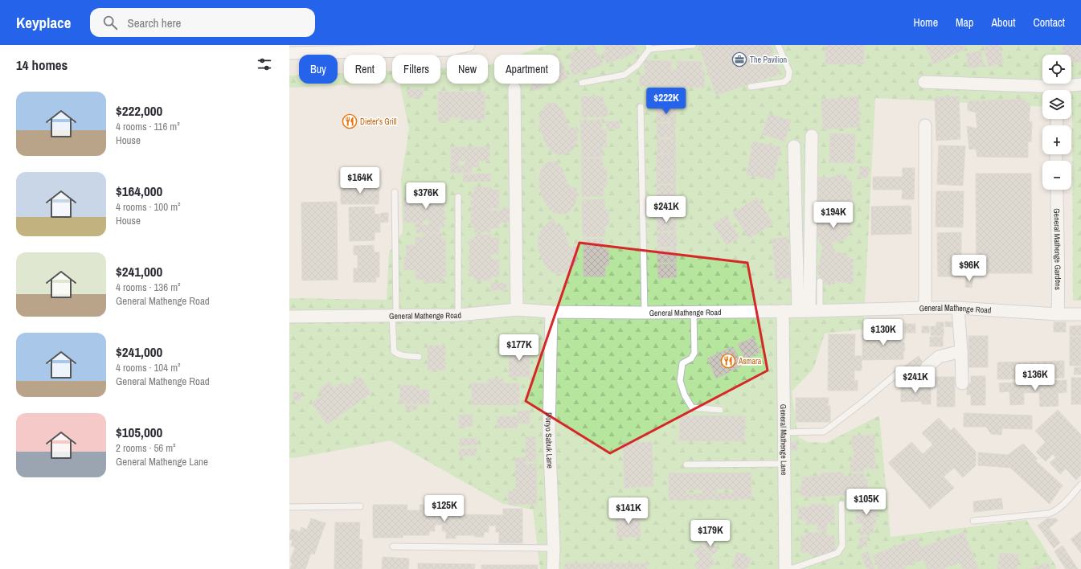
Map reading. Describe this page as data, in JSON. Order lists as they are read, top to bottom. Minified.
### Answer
{"streets":{"street":["General Mathenge Gardens","General Mathenge Road","General Mathenge Lane","Donyo Sabuk Lane"]},"crossings":[["General Mathenge Gardens","General Mathenge Road"],["General Mathenge Road","General Mathenge Lane"],["General Mathenge Road","Donyo Sabuk Lane"]],"places":{"office":["The Pavilion"],"restaurant":["Dieter's Grill","Asmara"]},"page":{"header":"Keyplace","search":"Search here","nav":["Home","Map","About","Contact"],"heading":"14 homes","map_buttons":["+","−"],"chip":["Buy","Rent","Filters","New","Apartment"],"list":[{"name":"$222,000","note":"4 rooms · 116 m² · House"},{"name":"$164,000","note":"4 rooms · 100 m² · House"},{"name":"$241,000","note":"4 rooms · 136 m² · General Mathenge Road"},{"name":"$241,000","note":"4 rooms · 104 m² · General Mathenge Road"},{"name":"$105,000","note":"2 rooms · 56 m² · General Mathenge Lane"}],"price":["$222K","$164K","$376K","$241K","$194K","$96K","$130K","$177K","$136K","$241K","$105K","$125K","$141K","$179K"]}}
